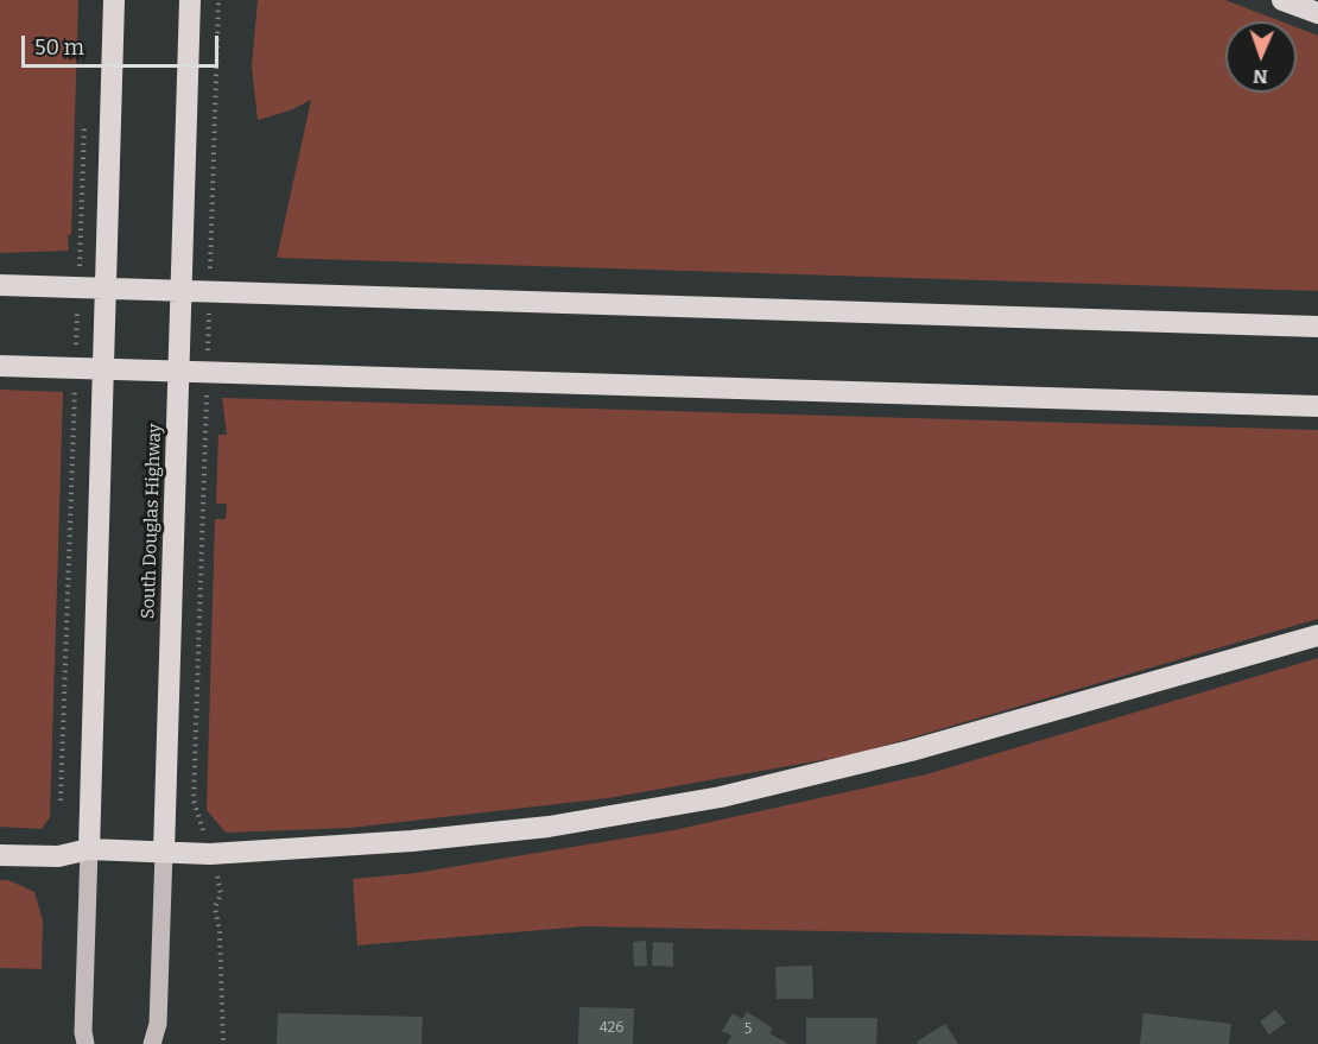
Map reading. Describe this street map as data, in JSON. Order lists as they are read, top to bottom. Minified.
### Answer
{"streets":{"highway":["South Douglas Highway"]},"house_numbers":["426","5"],"scale_bar":"50 m","north":"bottom"}
